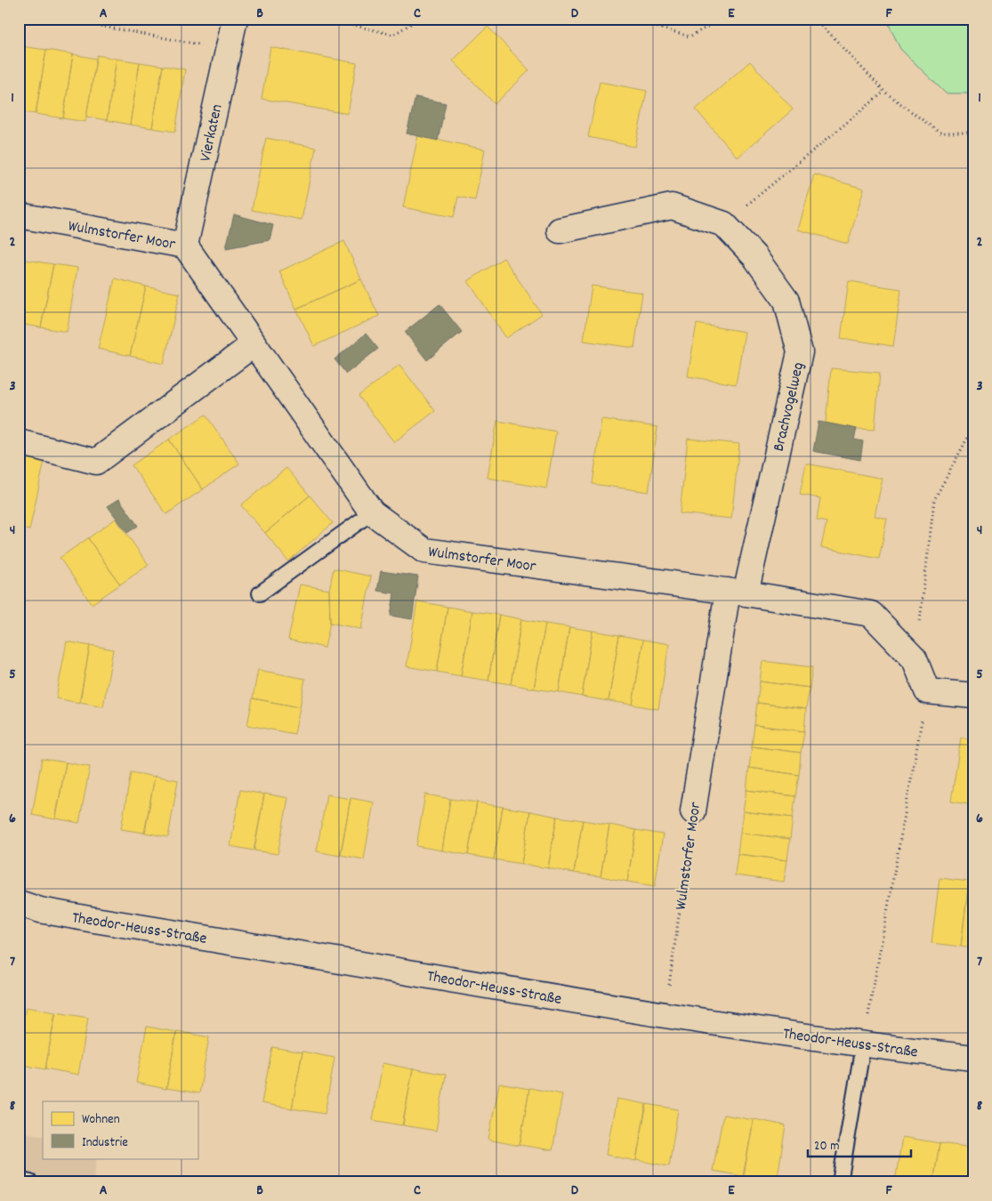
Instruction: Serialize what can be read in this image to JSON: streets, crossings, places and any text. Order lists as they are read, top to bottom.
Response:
{
  "streets": {
    "street": [
      "Vierkaten",
      "Wulmstorfer Moor",
      "Brachvogelweg",
      "Theodor-Heuss-Straße"
    ]
  },
  "crossings": [
    ["Vierkaten", "Wulmstorfer Moor"],
    ["Wulmstorfer Moor", "Brachvogelweg"],
    ["Wulmstorfer Moor", "Theodor-Heuss-Straße"]
  ],
  "legend": ["Wohnen", "Industrie"],
  "scale_bar": "20 m",
  "grid": {
    "columns": [
      "A",
      "B",
      "C",
      "D",
      "E",
      "F"
    ],
    "rows": [
      "1",
      "2",
      "3",
      "4",
      "5",
      "6",
      "7",
      "8"
    ]
  }
}
